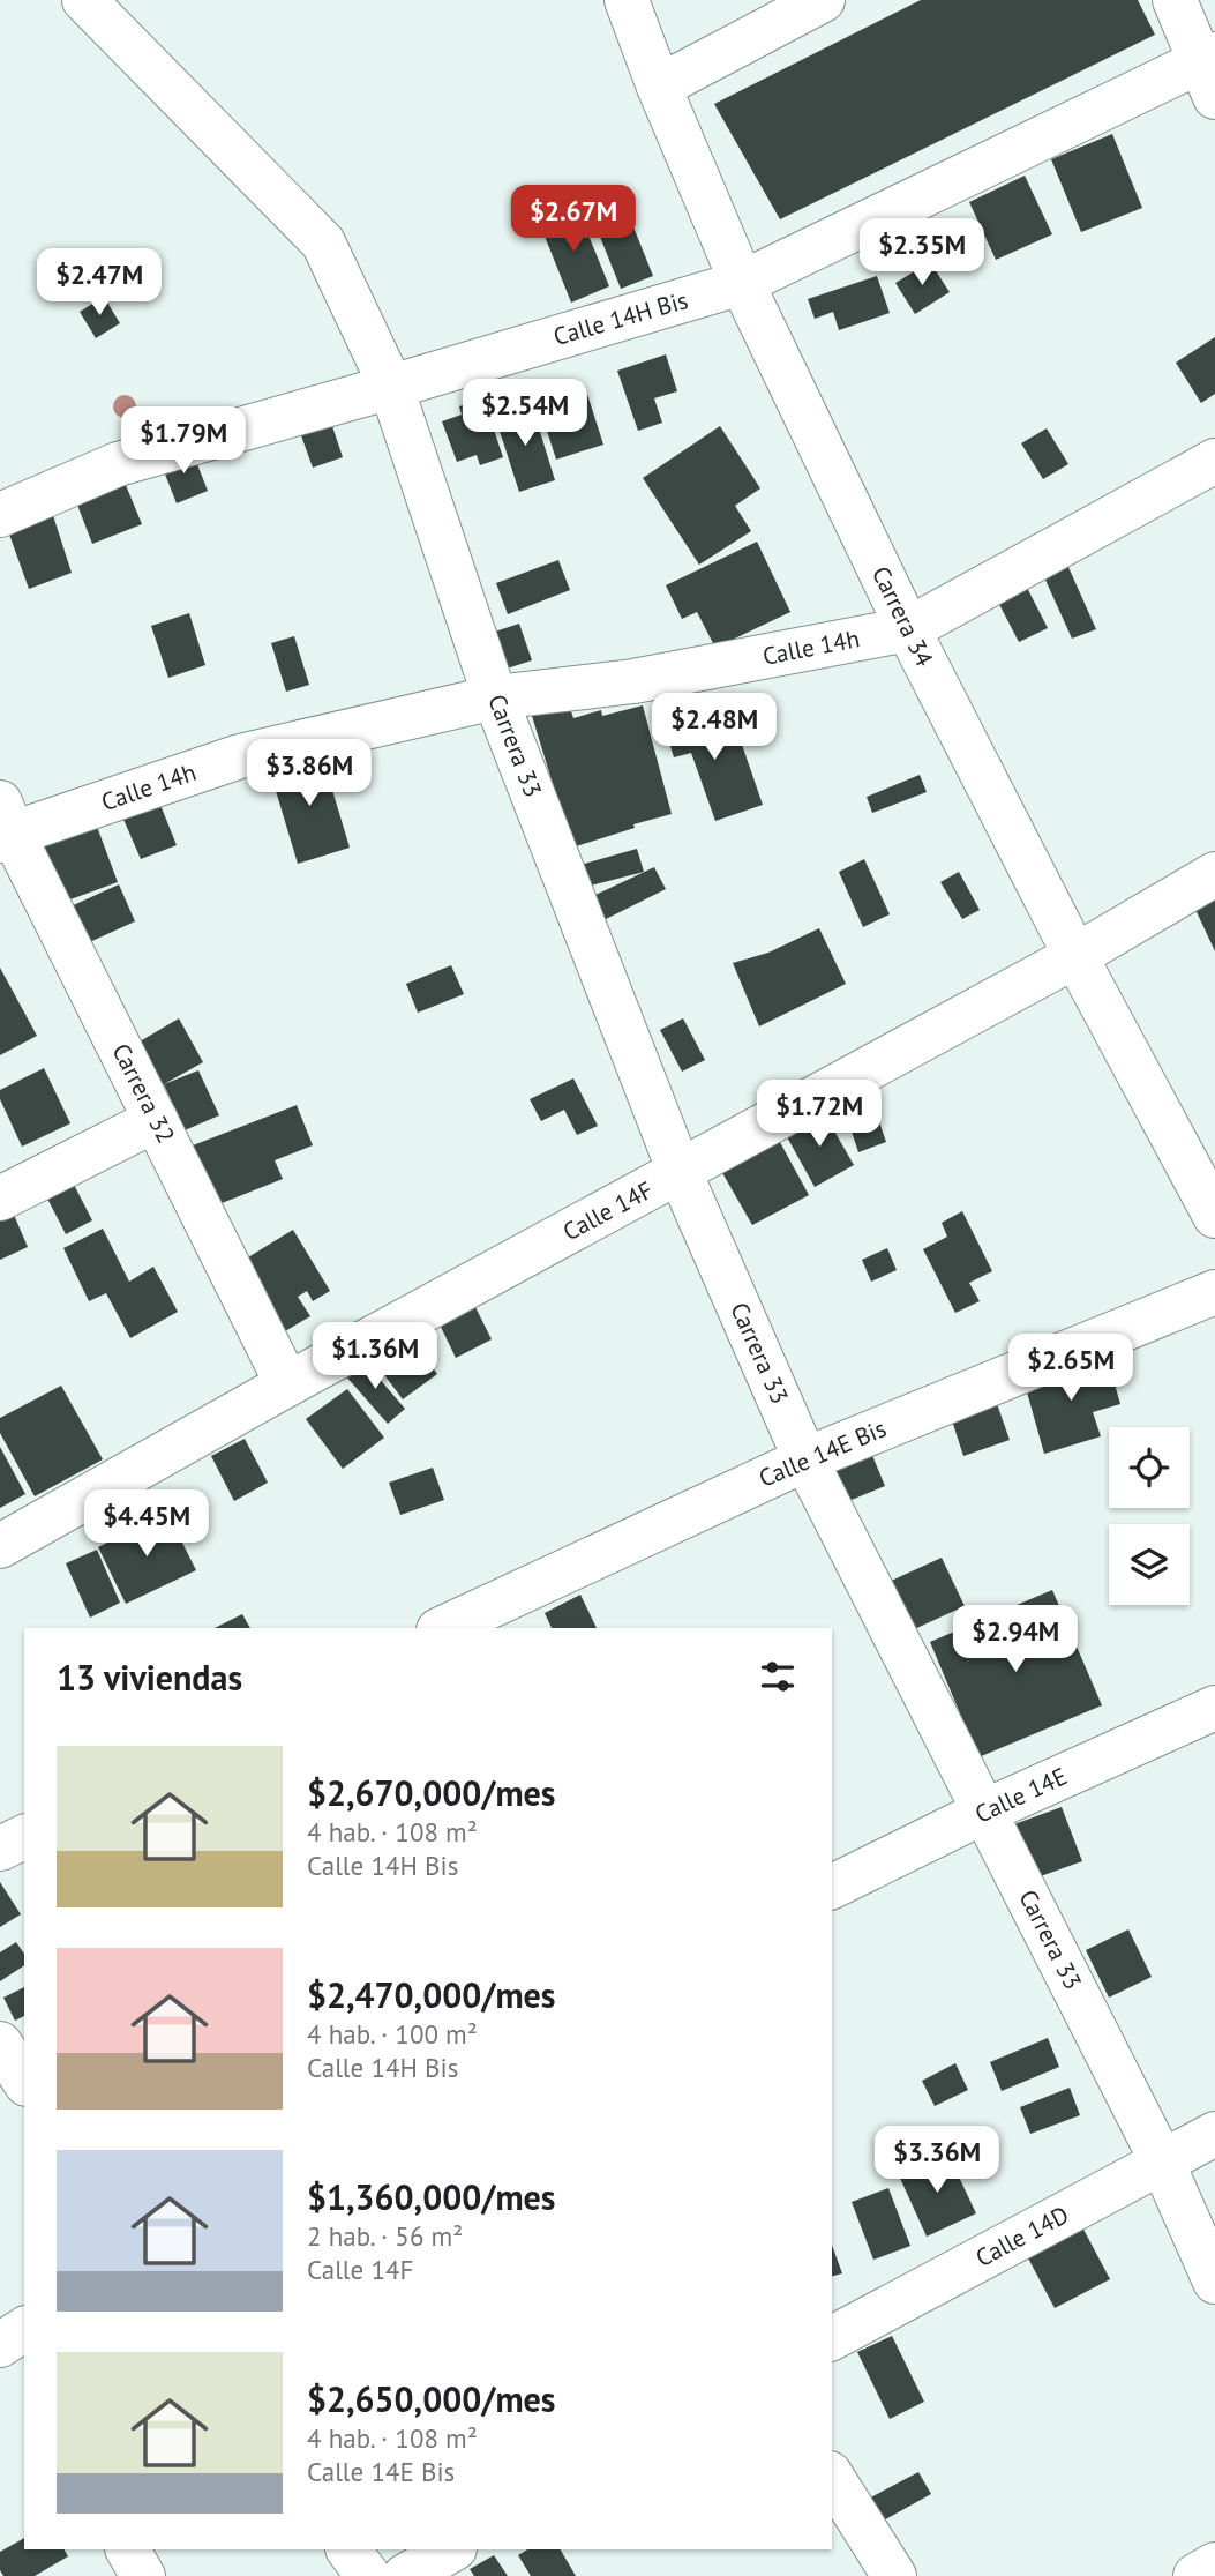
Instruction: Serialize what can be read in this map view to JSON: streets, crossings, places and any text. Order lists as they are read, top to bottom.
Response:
{
  "streets": {
    "street": [
      "Calle 14H Bis",
      "Carrera 34",
      "Calle 14h",
      "Carrera 33",
      "Carrera 32",
      "Calle 14F",
      "Calle 14E Bis",
      "Calle 14E",
      "Calle 14D"
    ]
  },
  "crossings": [
    ["Calle 14H Bis", "Carrera 34"],
    ["Calle 14H Bis", "Carrera 33"],
    ["Carrera 34", "Calle 14h"],
    ["Carrera 34", "Calle 14F"],
    ["Calle 14h", "Carrera 33"],
    ["Calle 14h", "Carrera 32"],
    ["Carrera 33", "Calle 14F"],
    ["Carrera 33", "Calle 14E Bis"],
    ["Carrera 33", "Calle 14E"],
    ["Carrera 33", "Calle 14D"],
    ["Carrera 32", "Calle 14F"]
  ],
  "page": {
    "price": [
      "$2.67M",
      "$2.35M",
      "$2.47M",
      "$2.54M",
      "$1.79M",
      "$2.48M",
      "$3.86M",
      "$1.72M",
      "$1.36M",
      "$2.65M",
      "$4.45M",
      "$2.94M",
      "$3.36M"
    ],
    "heading": "13 viviendas",
    "list": [
      {
        "name": "$2,670,000/mes",
        "note": "4 hab. · 108 m² · Calle 14H Bis"
      },
      {
        "name": "$2,470,000/mes",
        "note": "4 hab. · 100 m² · Calle 14H Bis"
      },
      {
        "name": "$1,360,000/mes",
        "note": "2 hab. · 56 m² · Calle 14F"
      },
      {
        "name": "$2,650,000/mes",
        "note": "4 hab. · 108 m² · Calle 14E Bis"
      }
    ]
  }
}
